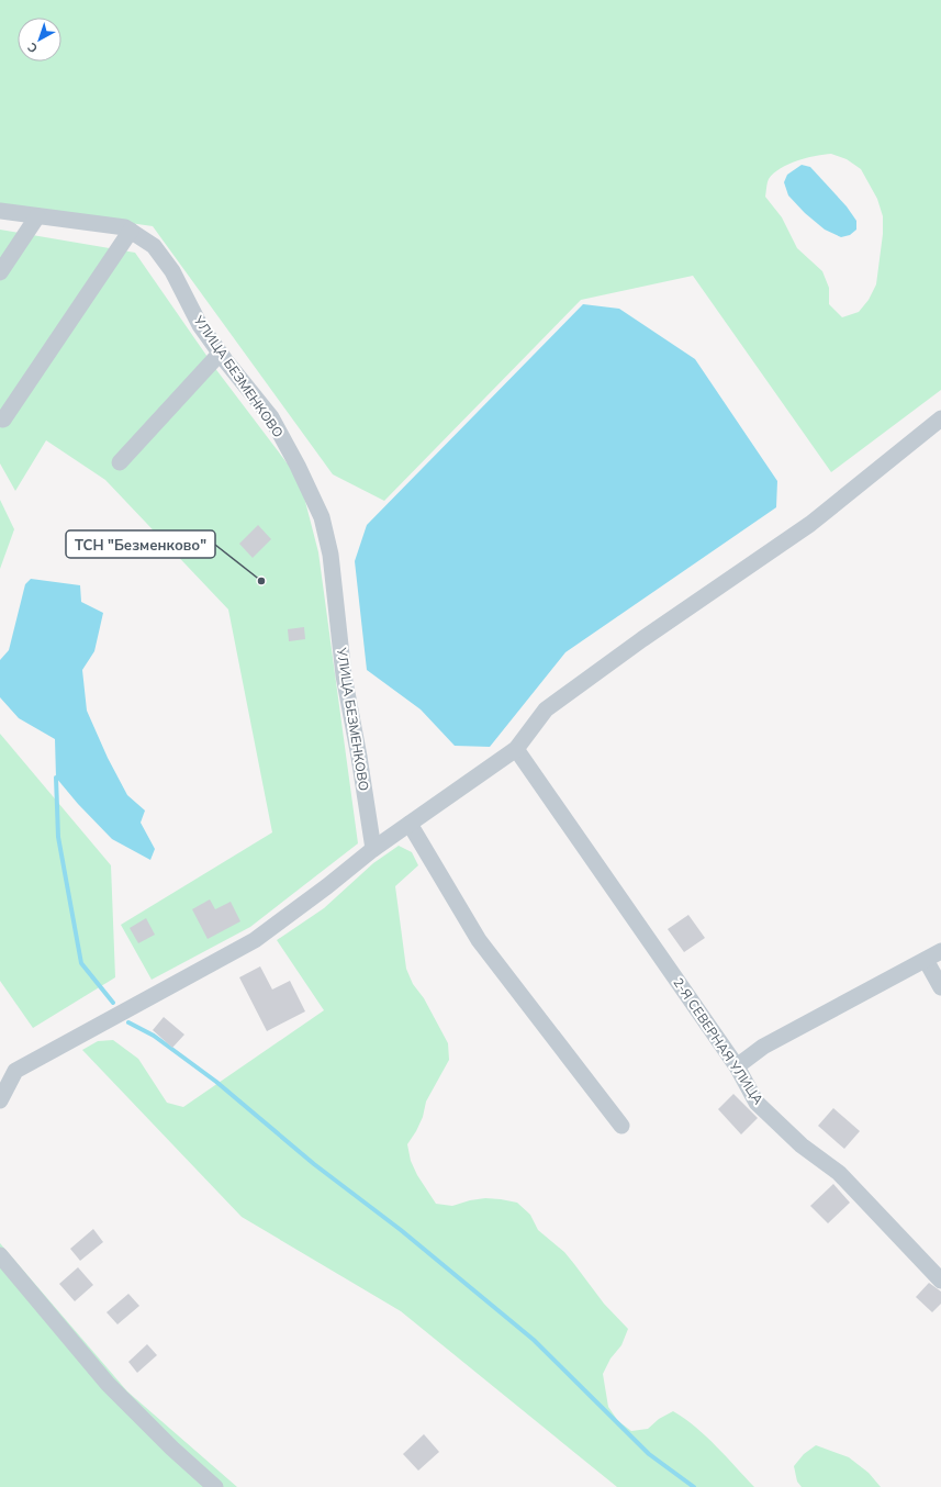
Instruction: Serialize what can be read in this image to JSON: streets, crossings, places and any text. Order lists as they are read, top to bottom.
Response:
{
  "streets": {
    "street": ["УЛИЦА БЕЗМЕНКОВО", "2-Я СЕВЕРНАЯ УЛИЦА"]
  },
  "places": ["ТСН \"Безменково\""],
  "north": "bottom left"
}
